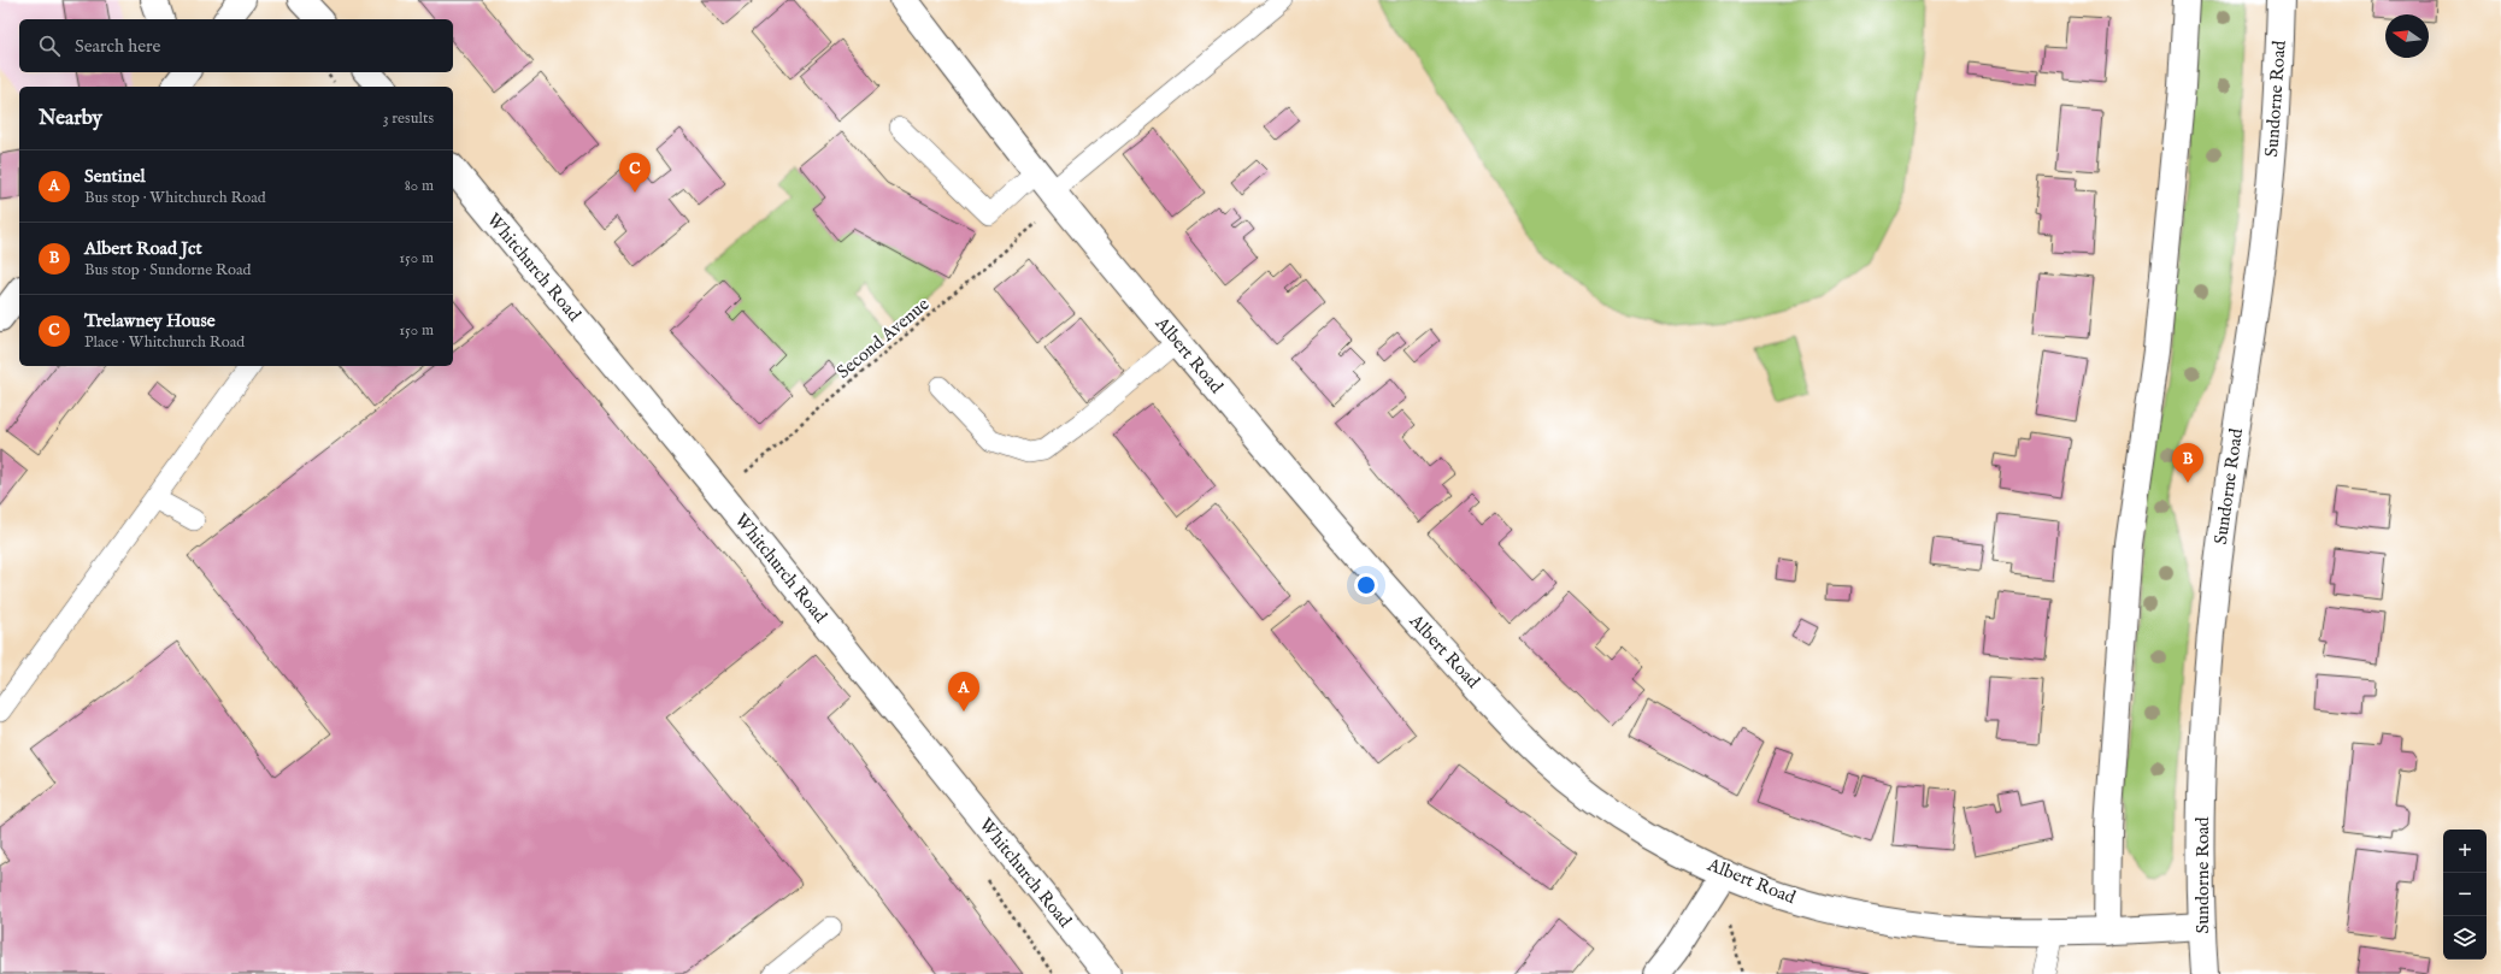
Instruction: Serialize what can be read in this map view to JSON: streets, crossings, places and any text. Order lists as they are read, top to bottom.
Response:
{
  "streets": {
    "street": ["Sundorne Road", "Whitchurch Road", "Albert Road"],
    "path": ["Second Avenue"]
  },
  "crossings": [
    ["Sundorne Road", "Albert Road"],
    ["Whitchurch Road", "Second Avenue"],
    ["Second Avenue", "Albert Road"]
  ],
  "north": "left",
  "page": {
    "search": "Search here",
    "heading": ["Nearby", "3 results"],
    "list": [
      {
        "mark": "A",
        "name": "Sentinel",
        "note": "Bus stop · Whitchurch Road",
        "value": "80 m"
      },
      {
        "mark": "B",
        "name": "Albert Road Jct",
        "note": "Bus stop · Sundorne Road",
        "value": "150 m"
      },
      {
        "mark": "C",
        "name": "Trelawney House",
        "note": "Place · Whitchurch Road",
        "value": "150 m"
      }
    ],
    "pins": ["C", "B", "A"],
    "map_buttons": ["+", "−"]
  }
}
